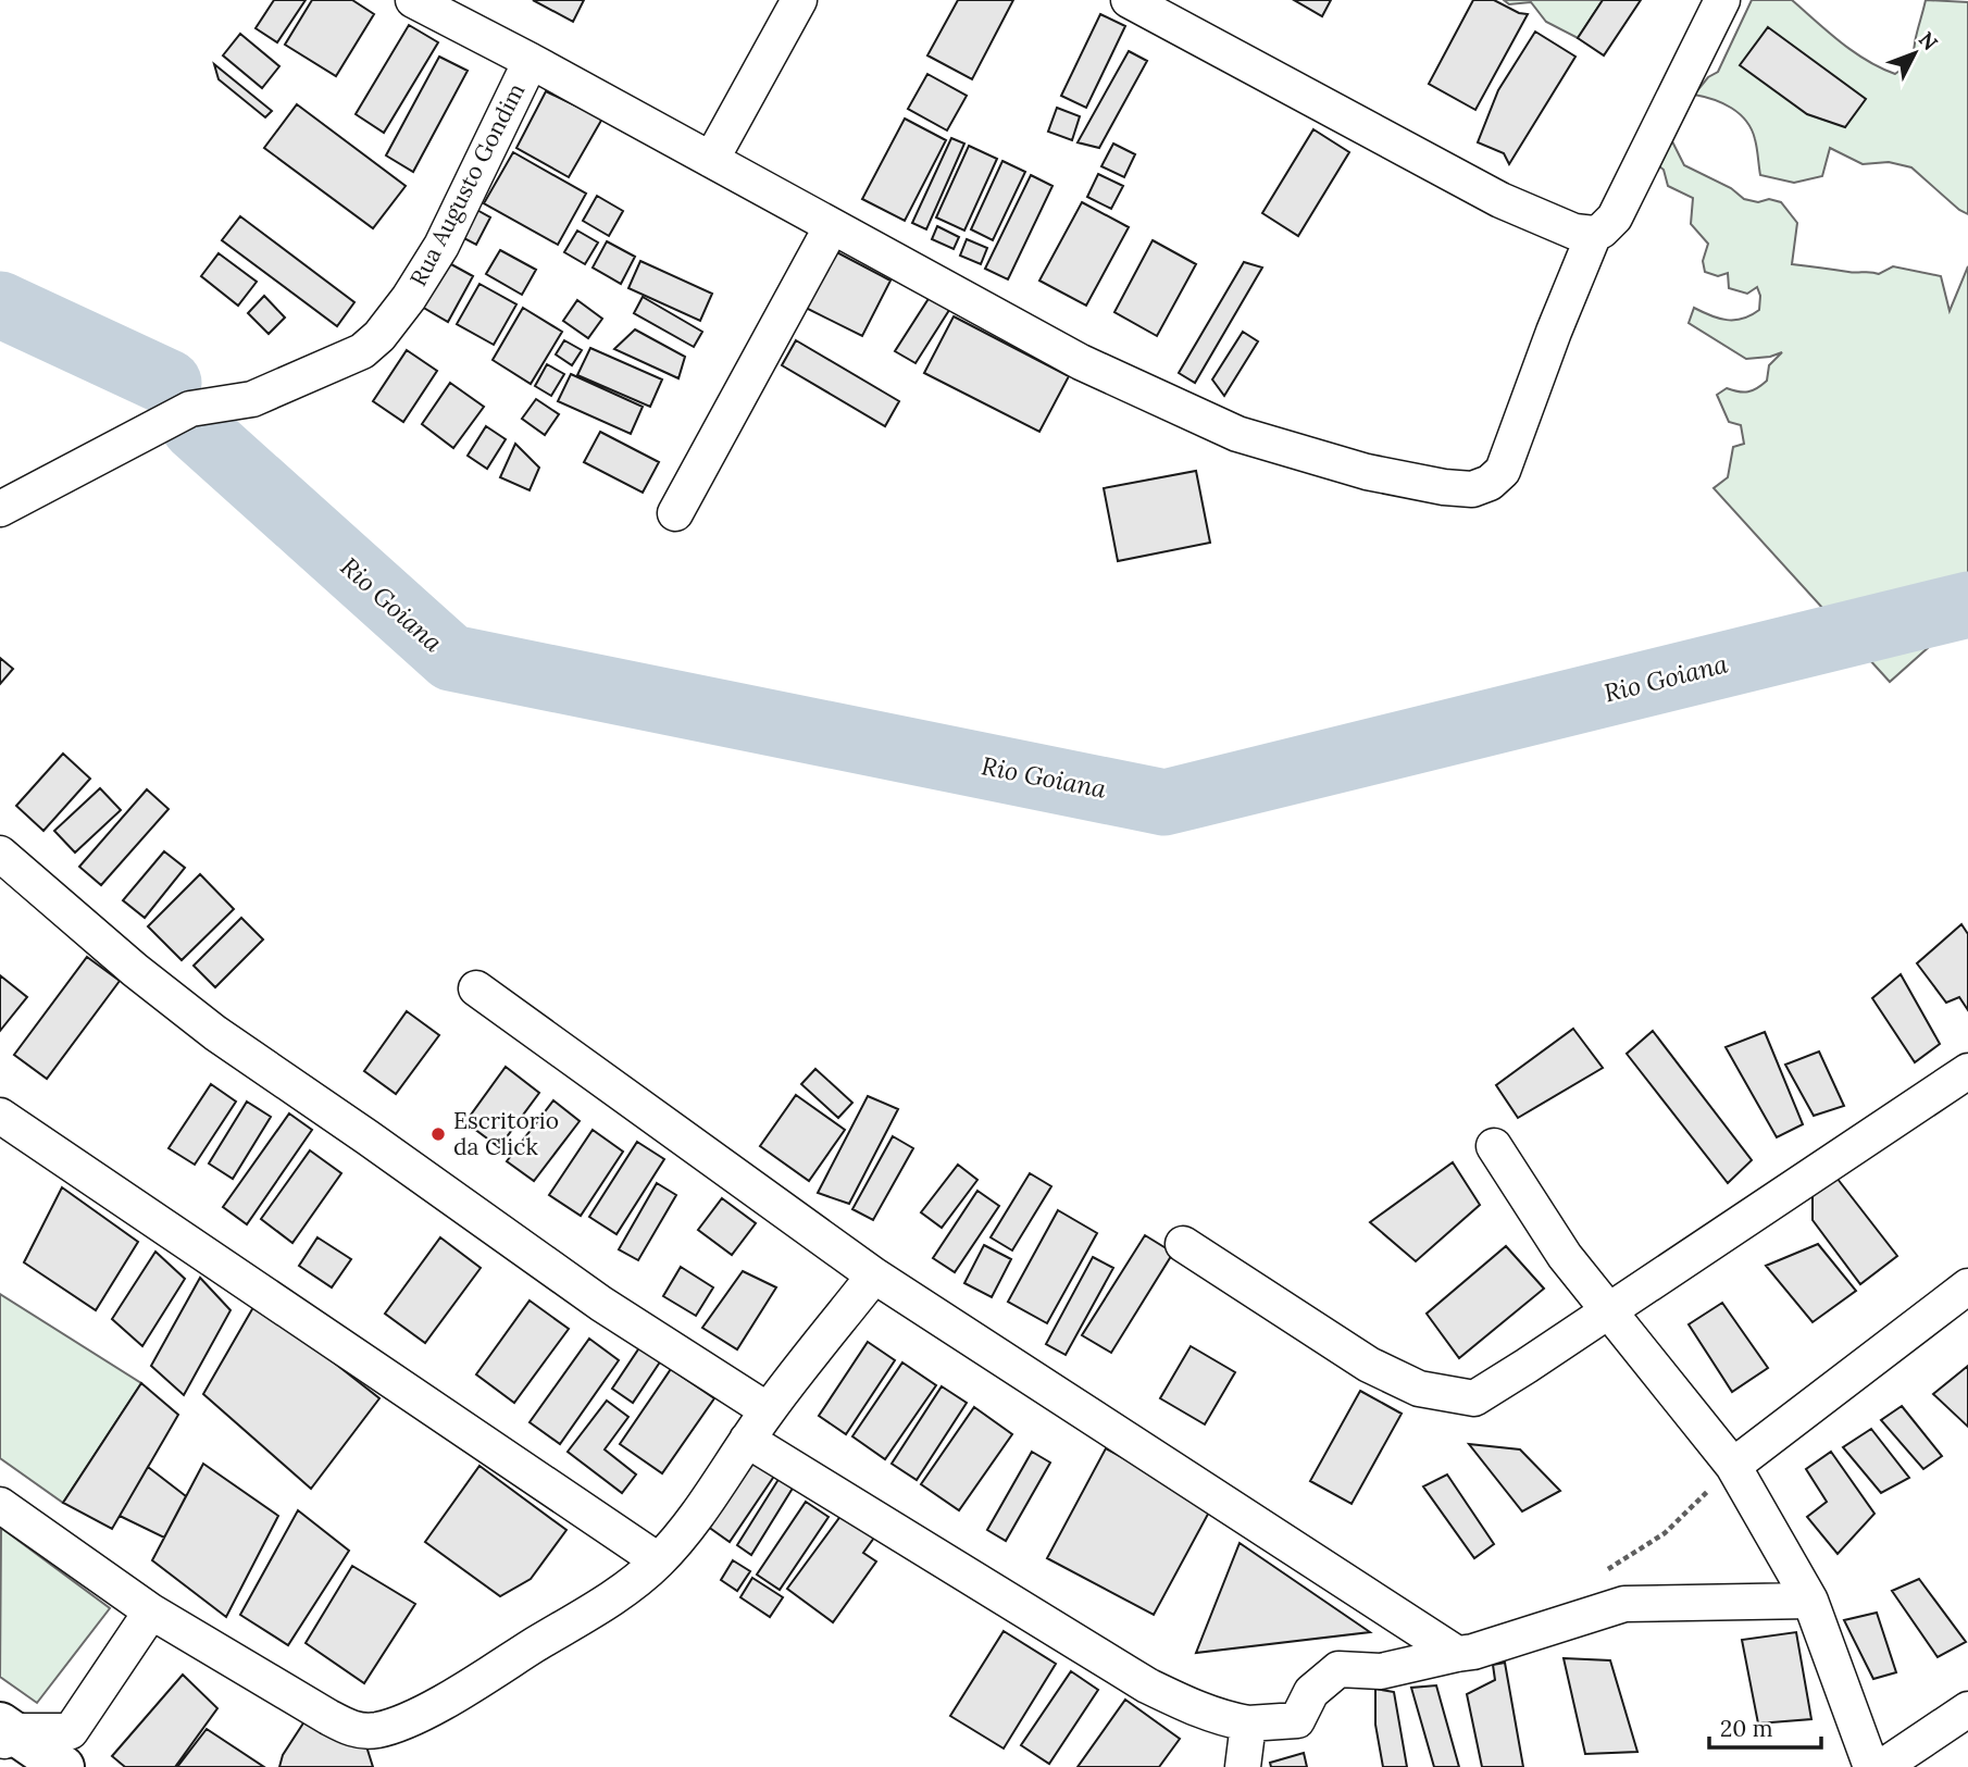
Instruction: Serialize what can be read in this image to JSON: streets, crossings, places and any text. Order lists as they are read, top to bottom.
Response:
{
  "streets": {
    "street": ["Rua Augusto Gondim"]
  },
  "water": ["Rio Goiana"],
  "places": ["Escritorio da Click"],
  "scale_bar": "20 m",
  "north": "top right"
}
